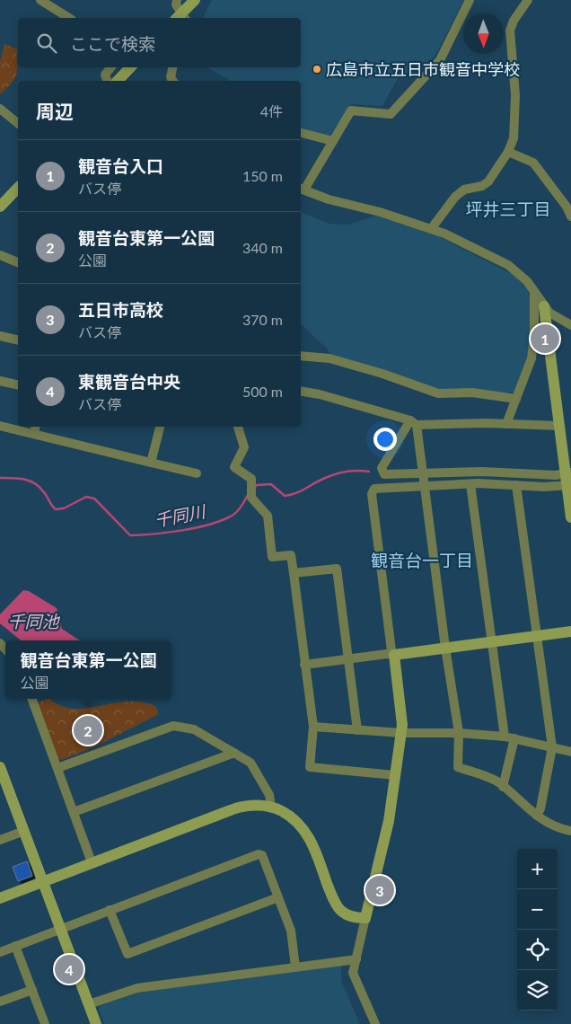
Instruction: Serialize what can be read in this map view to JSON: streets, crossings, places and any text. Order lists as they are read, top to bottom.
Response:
{
  "districts": ["坪井三丁目", "観音台一丁目"],
  "water": ["千同川", "千同池"],
  "places": ["広島市立五日市観音中学校"],
  "north": "bottom",
  "page": {
    "search": "ここで検索",
    "heading": ["周辺", "4件"],
    "list": [
      {
        "mark": "1",
        "name": "観音台入口",
        "note": "バス停",
        "value": "150 m"
      },
      {
        "mark": "2",
        "name": "観音台東第一公園",
        "note": "公園",
        "value": "340 m"
      },
      {
        "mark": "3",
        "name": "五日市高校",
        "note": "バス停",
        "value": "370 m"
      },
      {
        "mark": "4",
        "name": "東観音台中央",
        "note": "バス停",
        "value": "500 m"
      }
    ],
    "pins": [
      "1",
      "2",
      "3",
      "4"
    ],
    "popup": ["観音台東第一公園", "公園"],
    "map_buttons": ["+", "−"]
  }
}
